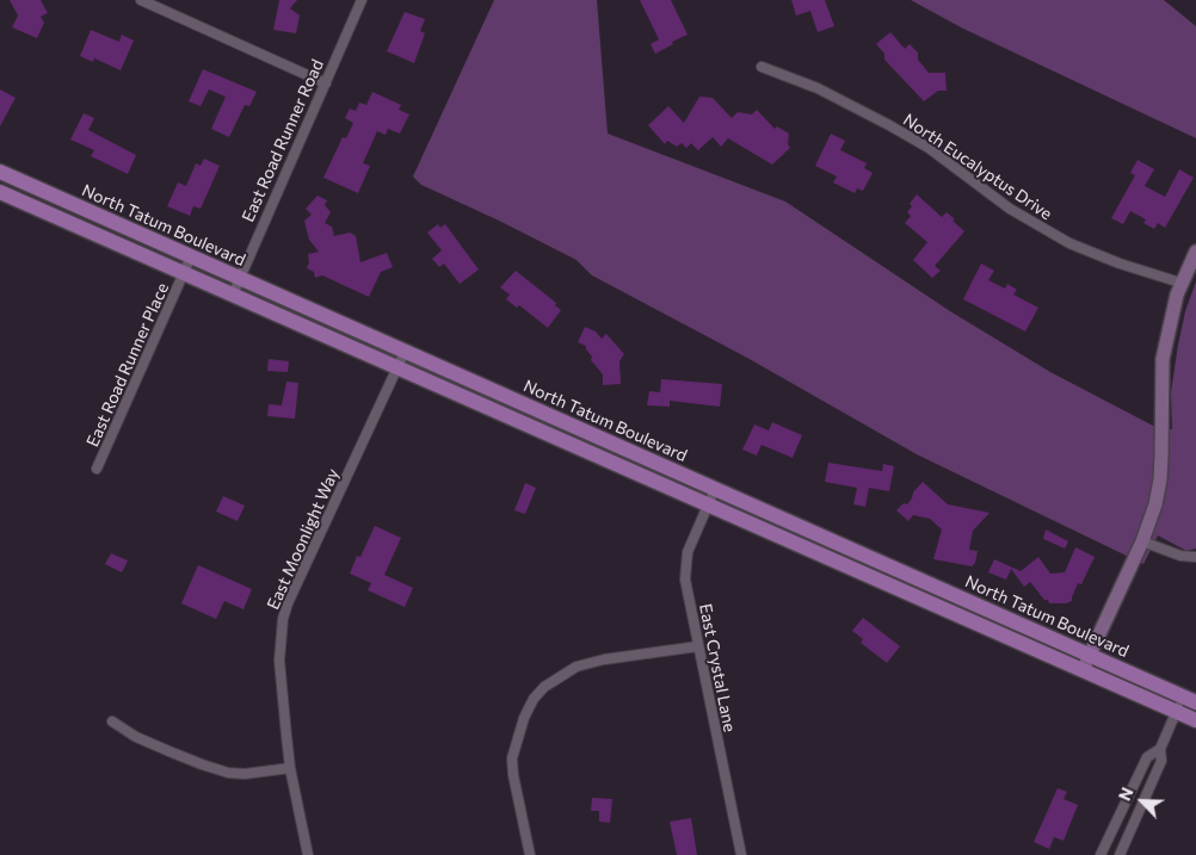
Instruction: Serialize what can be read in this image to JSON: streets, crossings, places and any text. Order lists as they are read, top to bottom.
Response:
{
  "streets": {
    "main road": ["North Tatum Boulevard"],
    "street": [
      "East Road Runner Road",
      "North Eucalyptus Drive",
      "East Road Runner Place",
      "East Moonlight Way",
      "East Crystal Lane"
    ]
  },
  "crossings": [
    ["East Road Runner Road", "North Tatum Boulevard"],
    ["North Tatum Boulevard", "East Road Runner Place"],
    ["North Tatum Boulevard", "East Moonlight Way"],
    ["North Tatum Boulevard", "East Crystal Lane"]
  ],
  "north": "top left"
}
